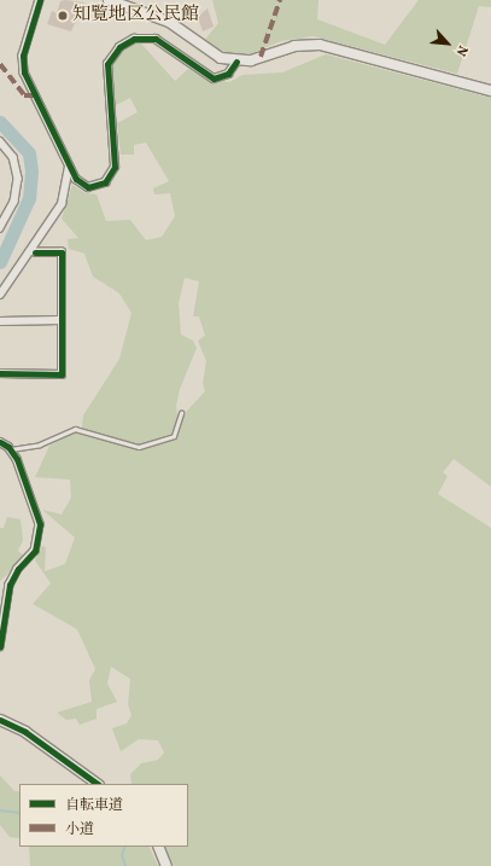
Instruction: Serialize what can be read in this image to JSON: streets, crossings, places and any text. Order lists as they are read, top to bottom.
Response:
{
  "places": ["知覧地区公民館"],
  "legend": ["自転車道", "小道"],
  "north": "bottom right"
}
